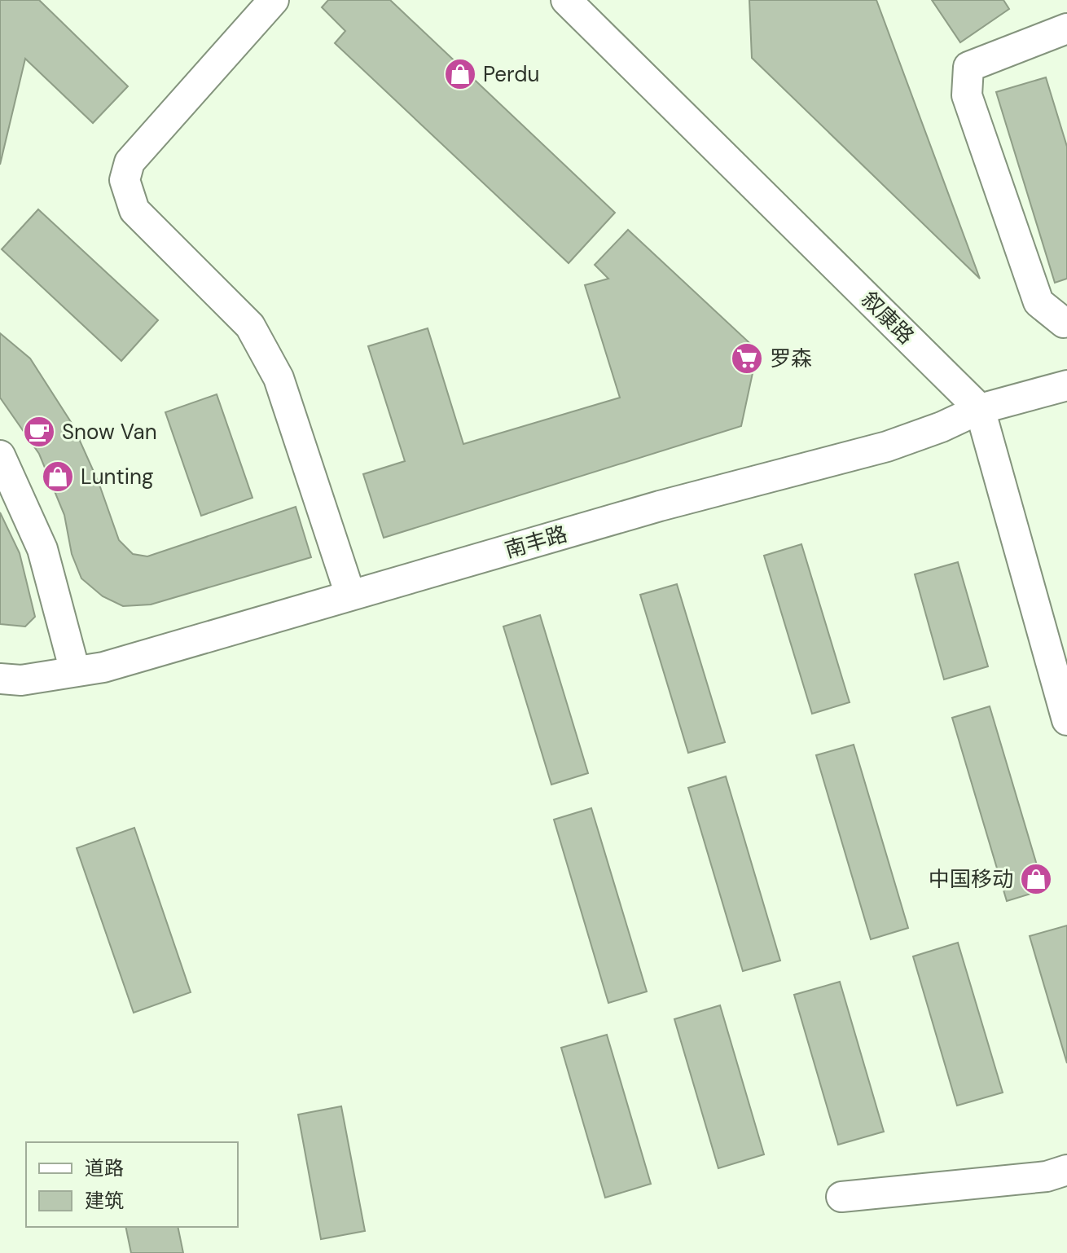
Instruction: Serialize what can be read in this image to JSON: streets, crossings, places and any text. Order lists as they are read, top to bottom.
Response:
{
  "streets": {
    "street": ["叙康路", "南丰路"]
  },
  "crossings": [
    ["叙康路", "南丰路"]
  ],
  "places": {
    "shop": ["Perdu", "Lunting", "中国移动"],
    "supermarket": ["罗森"],
    "cafe": ["Snow Van"]
  },
  "legend": ["道路", "建筑"]
}
